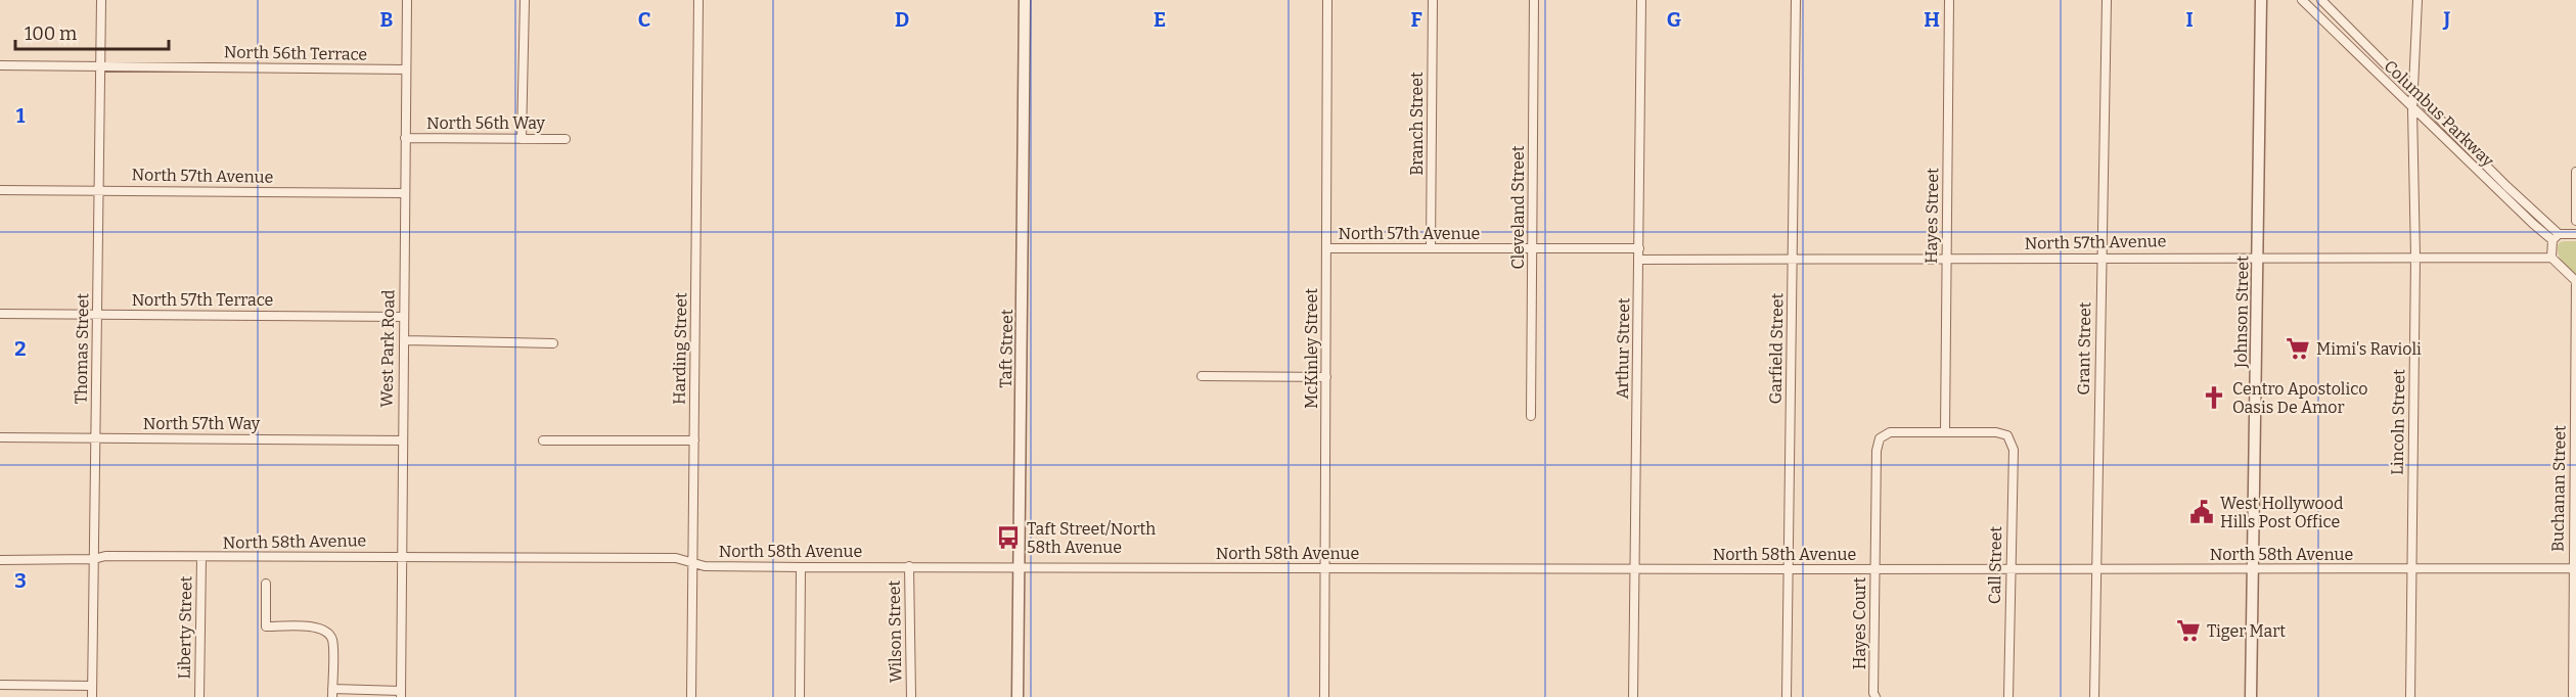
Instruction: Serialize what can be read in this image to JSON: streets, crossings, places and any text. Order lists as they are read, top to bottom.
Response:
{
  "streets": {
    "street": [
      "North 56th Terrace",
      "Columbus Parkway",
      "North 56th Way",
      "Branch Street",
      "North 57th Avenue",
      "Cleveland Street",
      "Hayes Street",
      "North 57th Terrace",
      "Johnson Street",
      "Thomas Street",
      "West Park Road",
      "Harding Street",
      "Taft Street",
      "McKinley Street",
      "Arthur Street",
      "Garfield Street",
      "Grant Street",
      "Lincoln Street",
      "North 57th Way",
      "Buchanan Street",
      "North 58th Avenue",
      "Call Street",
      "Hayes Court",
      "Liberty Street",
      "Wilson Street"
    ]
  },
  "crossings": [
    ["North 56th Terrace", "Thomas Street"],
    ["North 56th Terrace", "West Park Road"],
    ["Columbus Parkway", "Lincoln Street"],
    ["North 56th Way", "West Park Road"],
    ["Branch Street", "North 57th Avenue"],
    ["North 57th Avenue", "Cleveland Street"],
    ["North 57th Avenue", "Hayes Street"],
    ["North 57th Avenue", "Johnson Street"],
    ["North 57th Avenue", "Thomas Street"],
    ["North 57th Avenue", "West Park Road"],
    ["North 57th Avenue", "McKinley Street"],
    ["North 57th Avenue", "Arthur Street"],
    ["North 57th Avenue", "Garfield Street"],
    ["North 57th Avenue", "Grant Street"],
    ["North 57th Avenue", "Lincoln Street"],
    ["Hayes Street", "Call Street"],
    ["Hayes Street", "Hayes Court"],
    ["North 57th Terrace", "Thomas Street"],
    ["North 57th Terrace", "West Park Road"],
    ["Johnson Street", "North 58th Avenue"],
    ["Thomas Street", "North 57th Way"],
    ["Thomas Street", "North 58th Avenue"],
    ["West Park Road", "North 57th Way"],
    ["West Park Road", "North 58th Avenue"],
    ["Harding Street", "North 58th Avenue"],
    ["Taft Street", "North 58th Avenue"],
    ["McKinley Street", "North 58th Avenue"],
    ["Arthur Street", "North 58th Avenue"],
    ["Garfield Street", "North 58th Avenue"],
    ["Grant Street", "North 58th Avenue"],
    ["Lincoln Street", "North 58th Avenue"],
    ["Buchanan Street", "North 58th Avenue"],
    ["North 58th Avenue", "Call Street"],
    ["North 58th Avenue", "Hayes Court"],
    ["North 58th Avenue", "Liberty Street"],
    ["North 58th Avenue", "Wilson Street"],
    ["Call Street", "Hayes Court"]
  ],
  "places": {
    "supermarket": ["Mimi's Ravioli", "Tiger Mart"],
    "church": ["Centro Apostolico Oasis De Amor"],
    "public building": ["West Hollywood Hills Post Office"],
    "bus stop": ["Taft Street/North 58th Avenue"]
  },
  "scale_bar": "100 m",
  "grid": {
    "columns": [
      "B",
      "C",
      "D",
      "E",
      "F",
      "G",
      "H",
      "I",
      "J"
    ],
    "rows": ["1", "2", "3"]
  }
}
